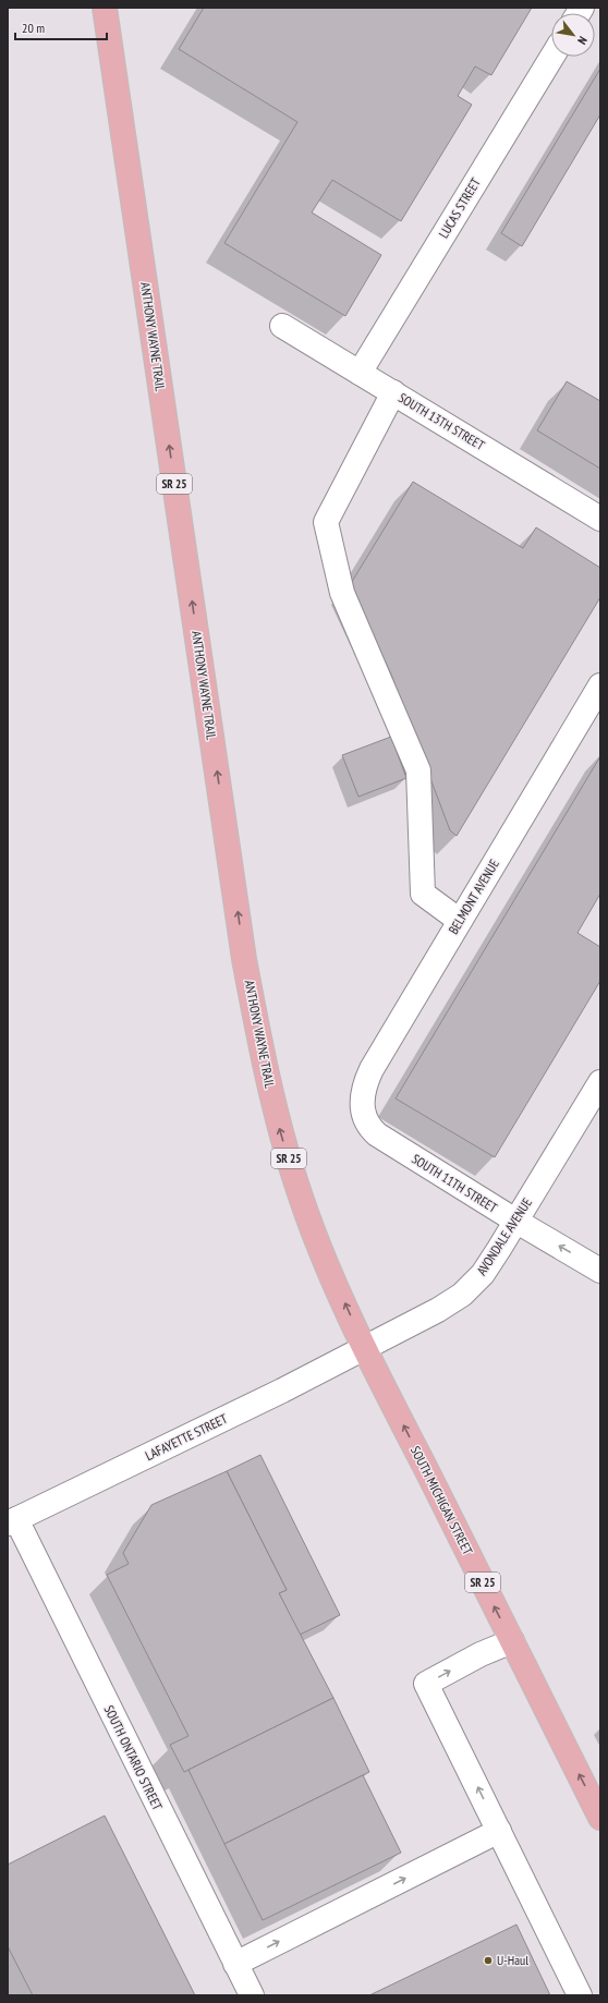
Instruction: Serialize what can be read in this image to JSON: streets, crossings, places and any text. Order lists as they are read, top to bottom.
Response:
{
  "streets": {
    "main road": ["ANTHONY WAYNE TRAIL", "SR 25", "SOUTH MICHIGAN STREET"],
    "street": [
      "LUCAS STREET",
      "SOUTH 13TH STREET",
      "BELMONT AVENUE",
      "SOUTH 11TH STREET",
      "AVONDALE AVENUE",
      "LAFAYETTE STREET",
      "SOUTH ONTARIO STREET"
    ]
  },
  "crossings": [
    ["LUCAS STREET", "SOUTH 13TH STREET"],
    ["ANTHONY WAYNE TRAIL", "AVONDALE AVENUE"],
    ["ANTHONY WAYNE TRAIL", "LAFAYETTE STREET"],
    ["ANTHONY WAYNE TRAIL", "SOUTH MICHIGAN STREET"],
    ["BELMONT AVENUE", "SOUTH 11TH STREET"],
    ["SOUTH 11TH STREET", "AVONDALE AVENUE"],
    ["AVONDALE AVENUE", "LAFAYETTE STREET"],
    ["AVONDALE AVENUE", "SOUTH MICHIGAN STREET"],
    ["LAFAYETTE STREET", "SOUTH MICHIGAN STREET"],
    ["LAFAYETTE STREET", "SOUTH ONTARIO STREET"]
  ],
  "one_way": ["ANTHONY WAYNE TRAIL", "SOUTH MICHIGAN STREET"],
  "places": ["U-Haul"],
  "scale_bar": "20 m",
  "north": "bottom right"
}
